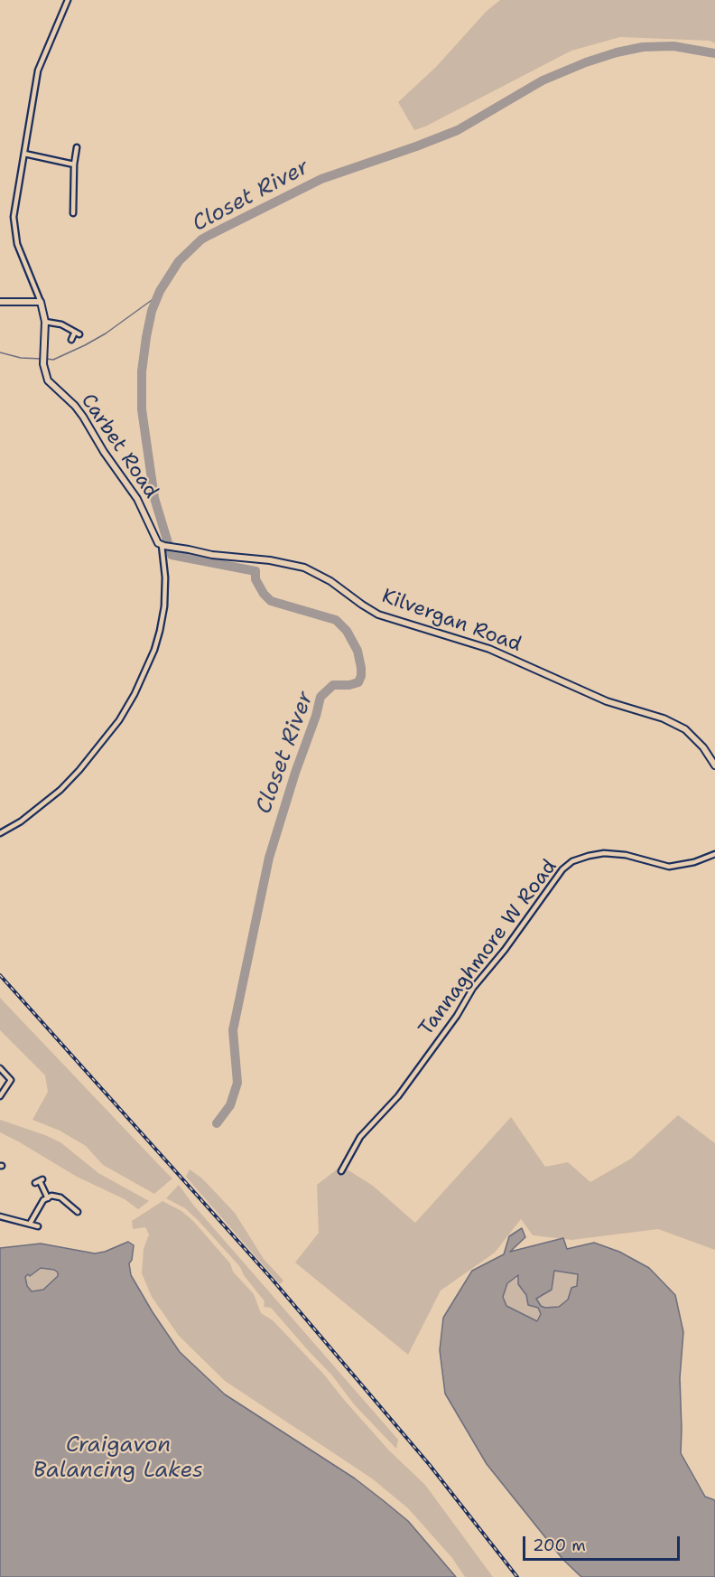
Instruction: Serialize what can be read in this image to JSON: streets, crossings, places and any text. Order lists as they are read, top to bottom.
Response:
{
  "streets": {
    "street": ["Carbet Road", "Kilvergan Road", "Tannaghmore W Road"]
  },
  "crossings": [
    ["Carbet Road", "Kilvergan Road"]
  ],
  "water": ["Closet River", "Craigavon Balancing Lakes"],
  "scale_bar": "200 m"
}
